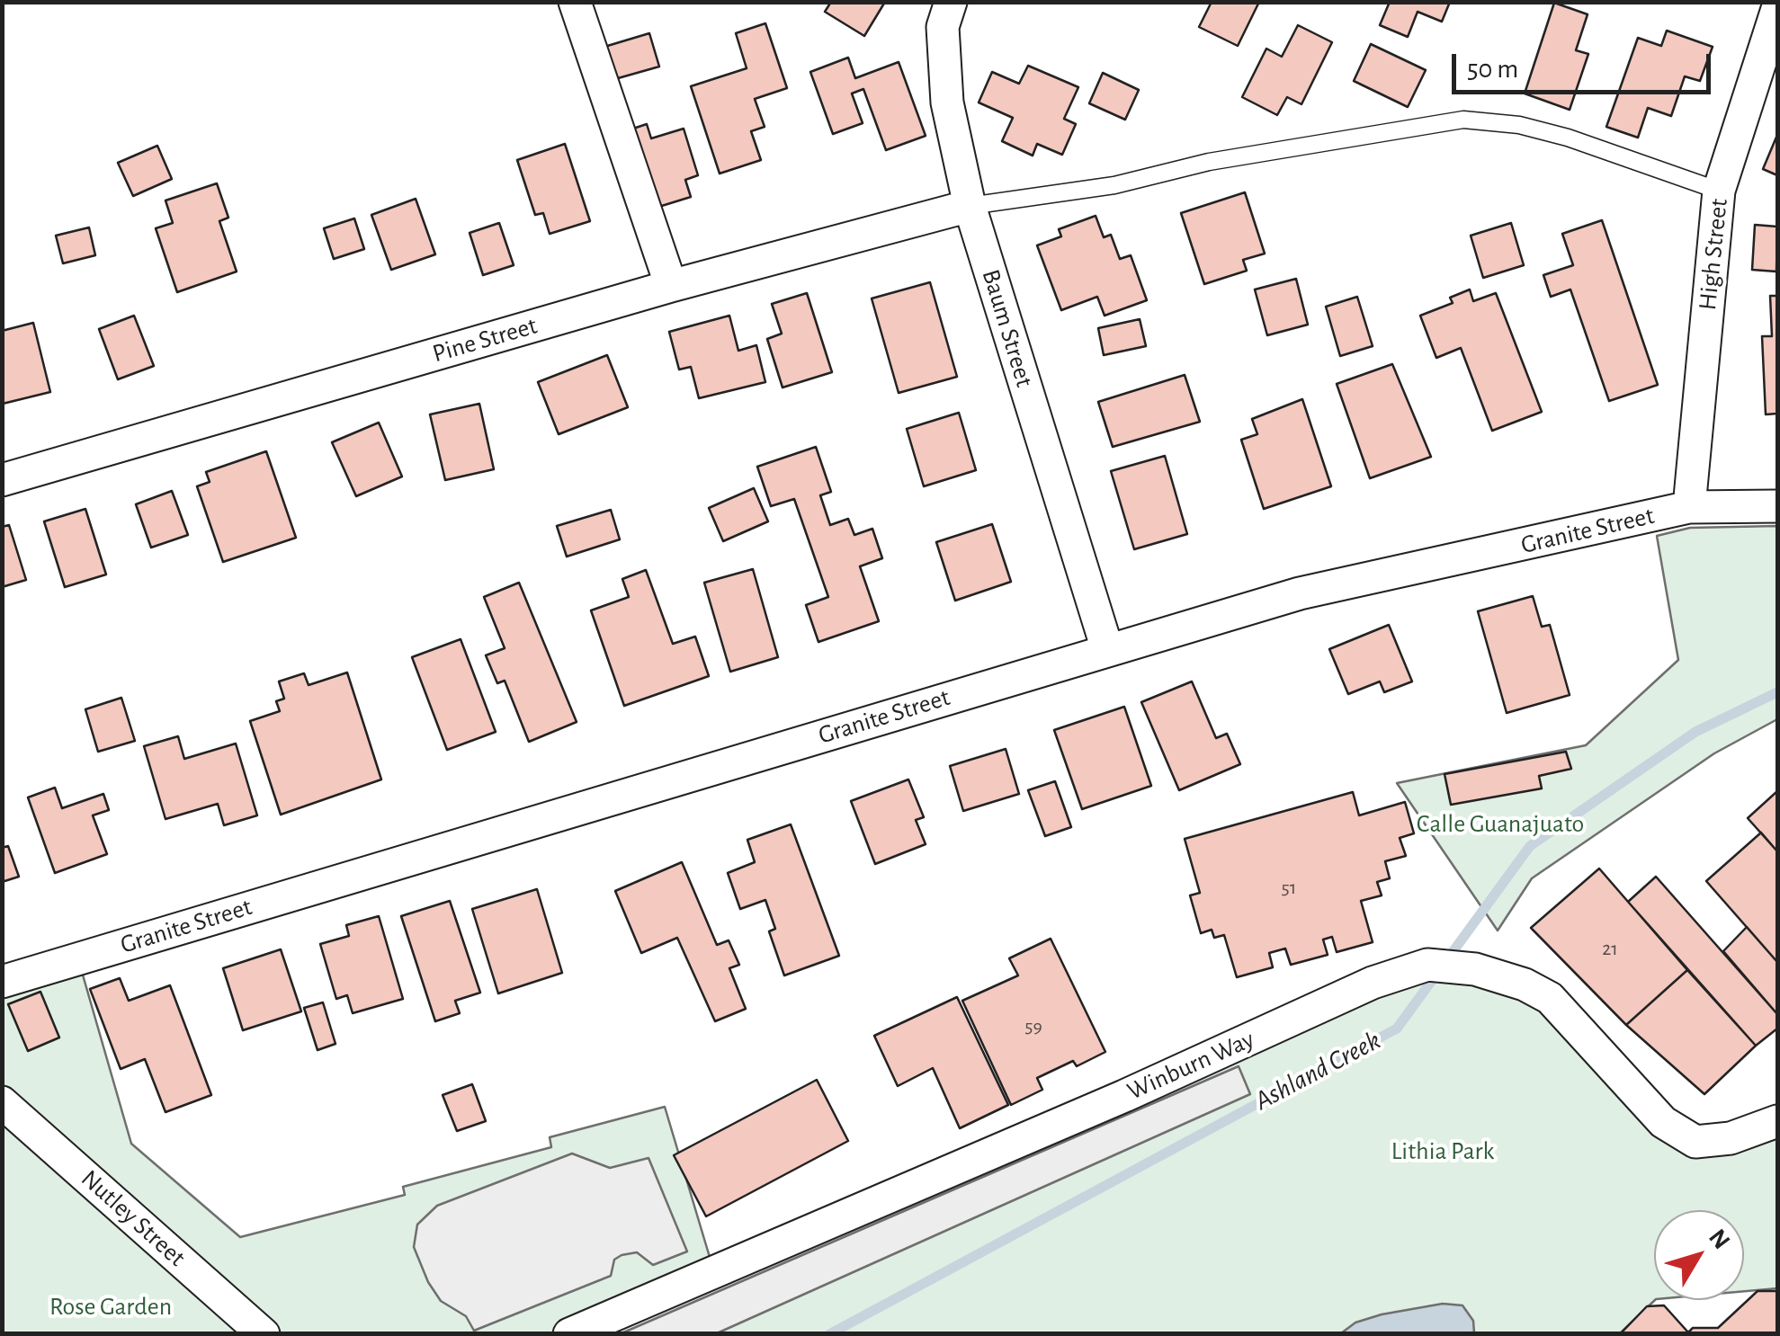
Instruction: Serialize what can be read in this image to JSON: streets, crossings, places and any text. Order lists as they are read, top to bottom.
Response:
{
  "streets": {
    "street": [
      "High Street",
      "Baum Street",
      "Pine Street",
      "Granite Street",
      "Winburn Way",
      "Nutley Street"
    ]
  },
  "crossings": [
    ["High Street", "Granite Street"],
    ["Baum Street", "Pine Street"],
    ["Baum Street", "Granite Street"]
  ],
  "water": ["Ashland Creek"],
  "parks": ["Calle Guanajuato", "Lithia Park", "Rose Garden"],
  "house_numbers": ["51", "21", "59"],
  "scale_bar": "50 m",
  "north": "top right"
}
